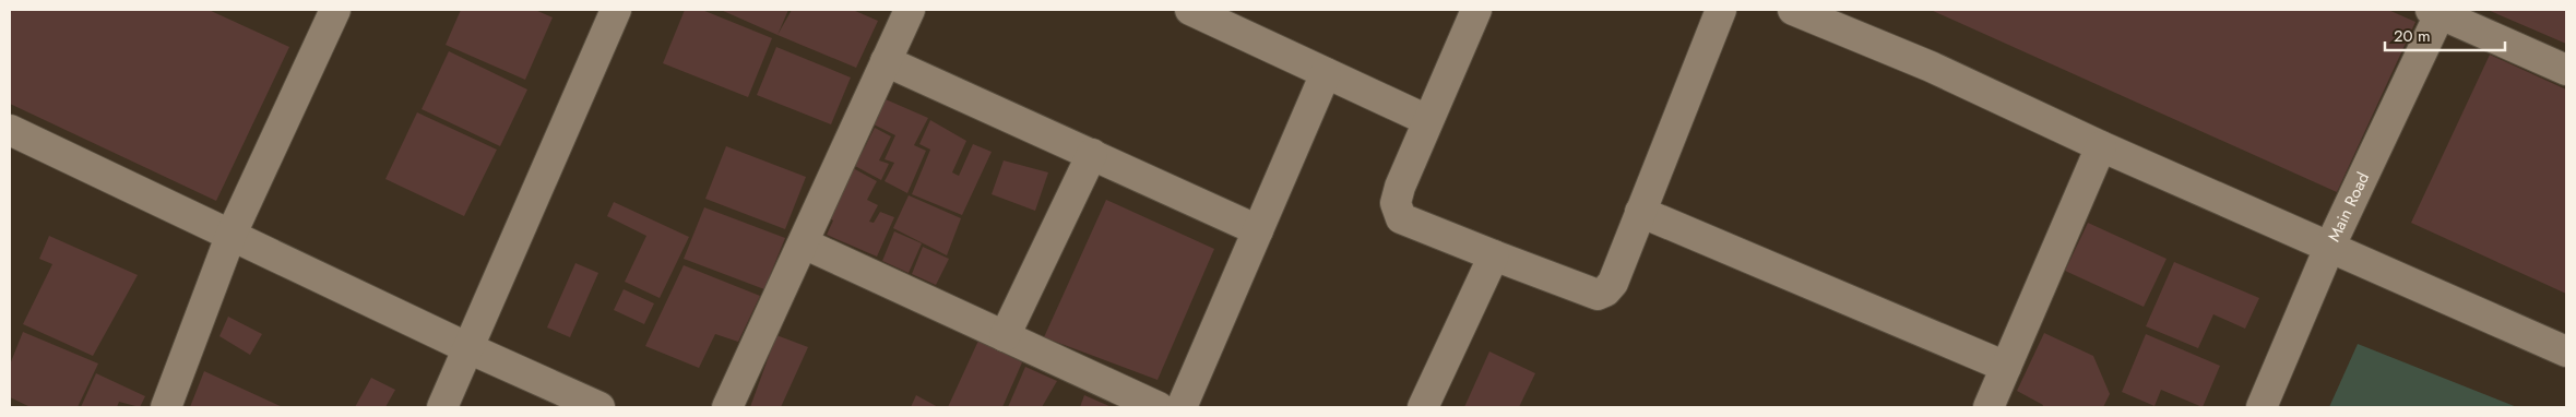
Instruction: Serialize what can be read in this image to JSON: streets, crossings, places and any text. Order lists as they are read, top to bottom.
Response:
{
  "streets": {
    "street": ["Main Road"]
  },
  "scale_bar": "20 m"
}
